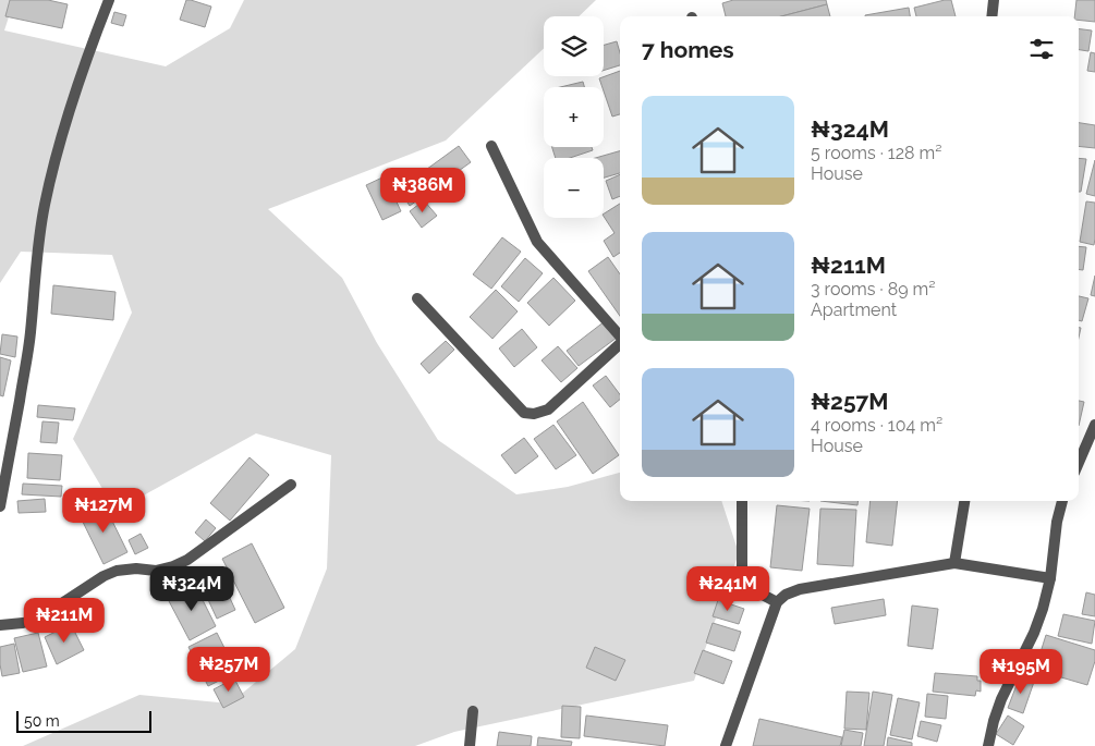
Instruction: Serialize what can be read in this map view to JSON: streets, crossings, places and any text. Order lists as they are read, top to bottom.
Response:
{
  "scale_bar": "50 m",
  "page": {
    "map_buttons": ["+", "−"],
    "heading": "7 homes",
    "list": [
      {
        "name": "₦324M",
        "note": "5 rooms · 128 m² · House"
      },
      {
        "name": "₦211M",
        "note": "3 rooms · 89 m² · Apartment"
      },
      {
        "name": "₦257M",
        "note": "4 rooms · 104 m² · House"
      }
    ],
    "price": [
      "₦386M",
      "₦127M",
      "₦324M",
      "₦241M",
      "₦211M",
      "₦257M",
      "₦195M"
    ],
    "scale": "50 m"
  }
}
